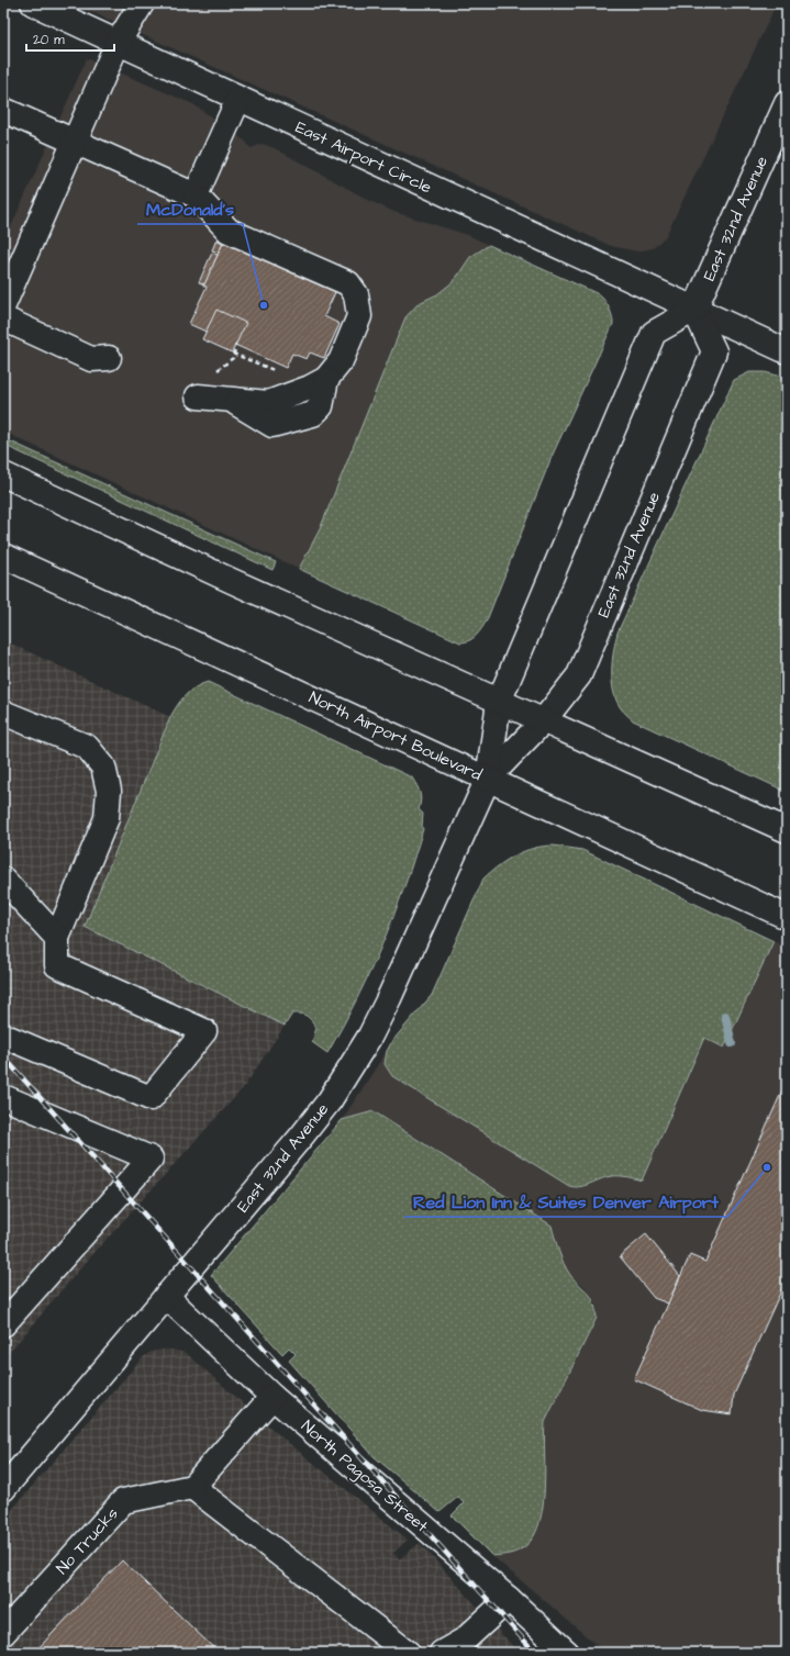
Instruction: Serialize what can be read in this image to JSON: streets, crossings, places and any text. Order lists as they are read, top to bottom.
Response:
{
  "streets": {
    "street": [
      "East Airport Circle",
      "East 32nd Avenue",
      "North Airport Boulevard",
      "North Pagosa Street",
      "No Trucks"
    ]
  },
  "crossings": [
    ["East Airport Circle", "East 32nd Avenue"],
    ["East 32nd Avenue", "North Airport Boulevard"],
    ["East 32nd Avenue", "North Pagosa Street"]
  ],
  "places": ["McDonald's", "Red Lion Inn & Suites Denver Airport"],
  "scale_bar": "20 m"
}
